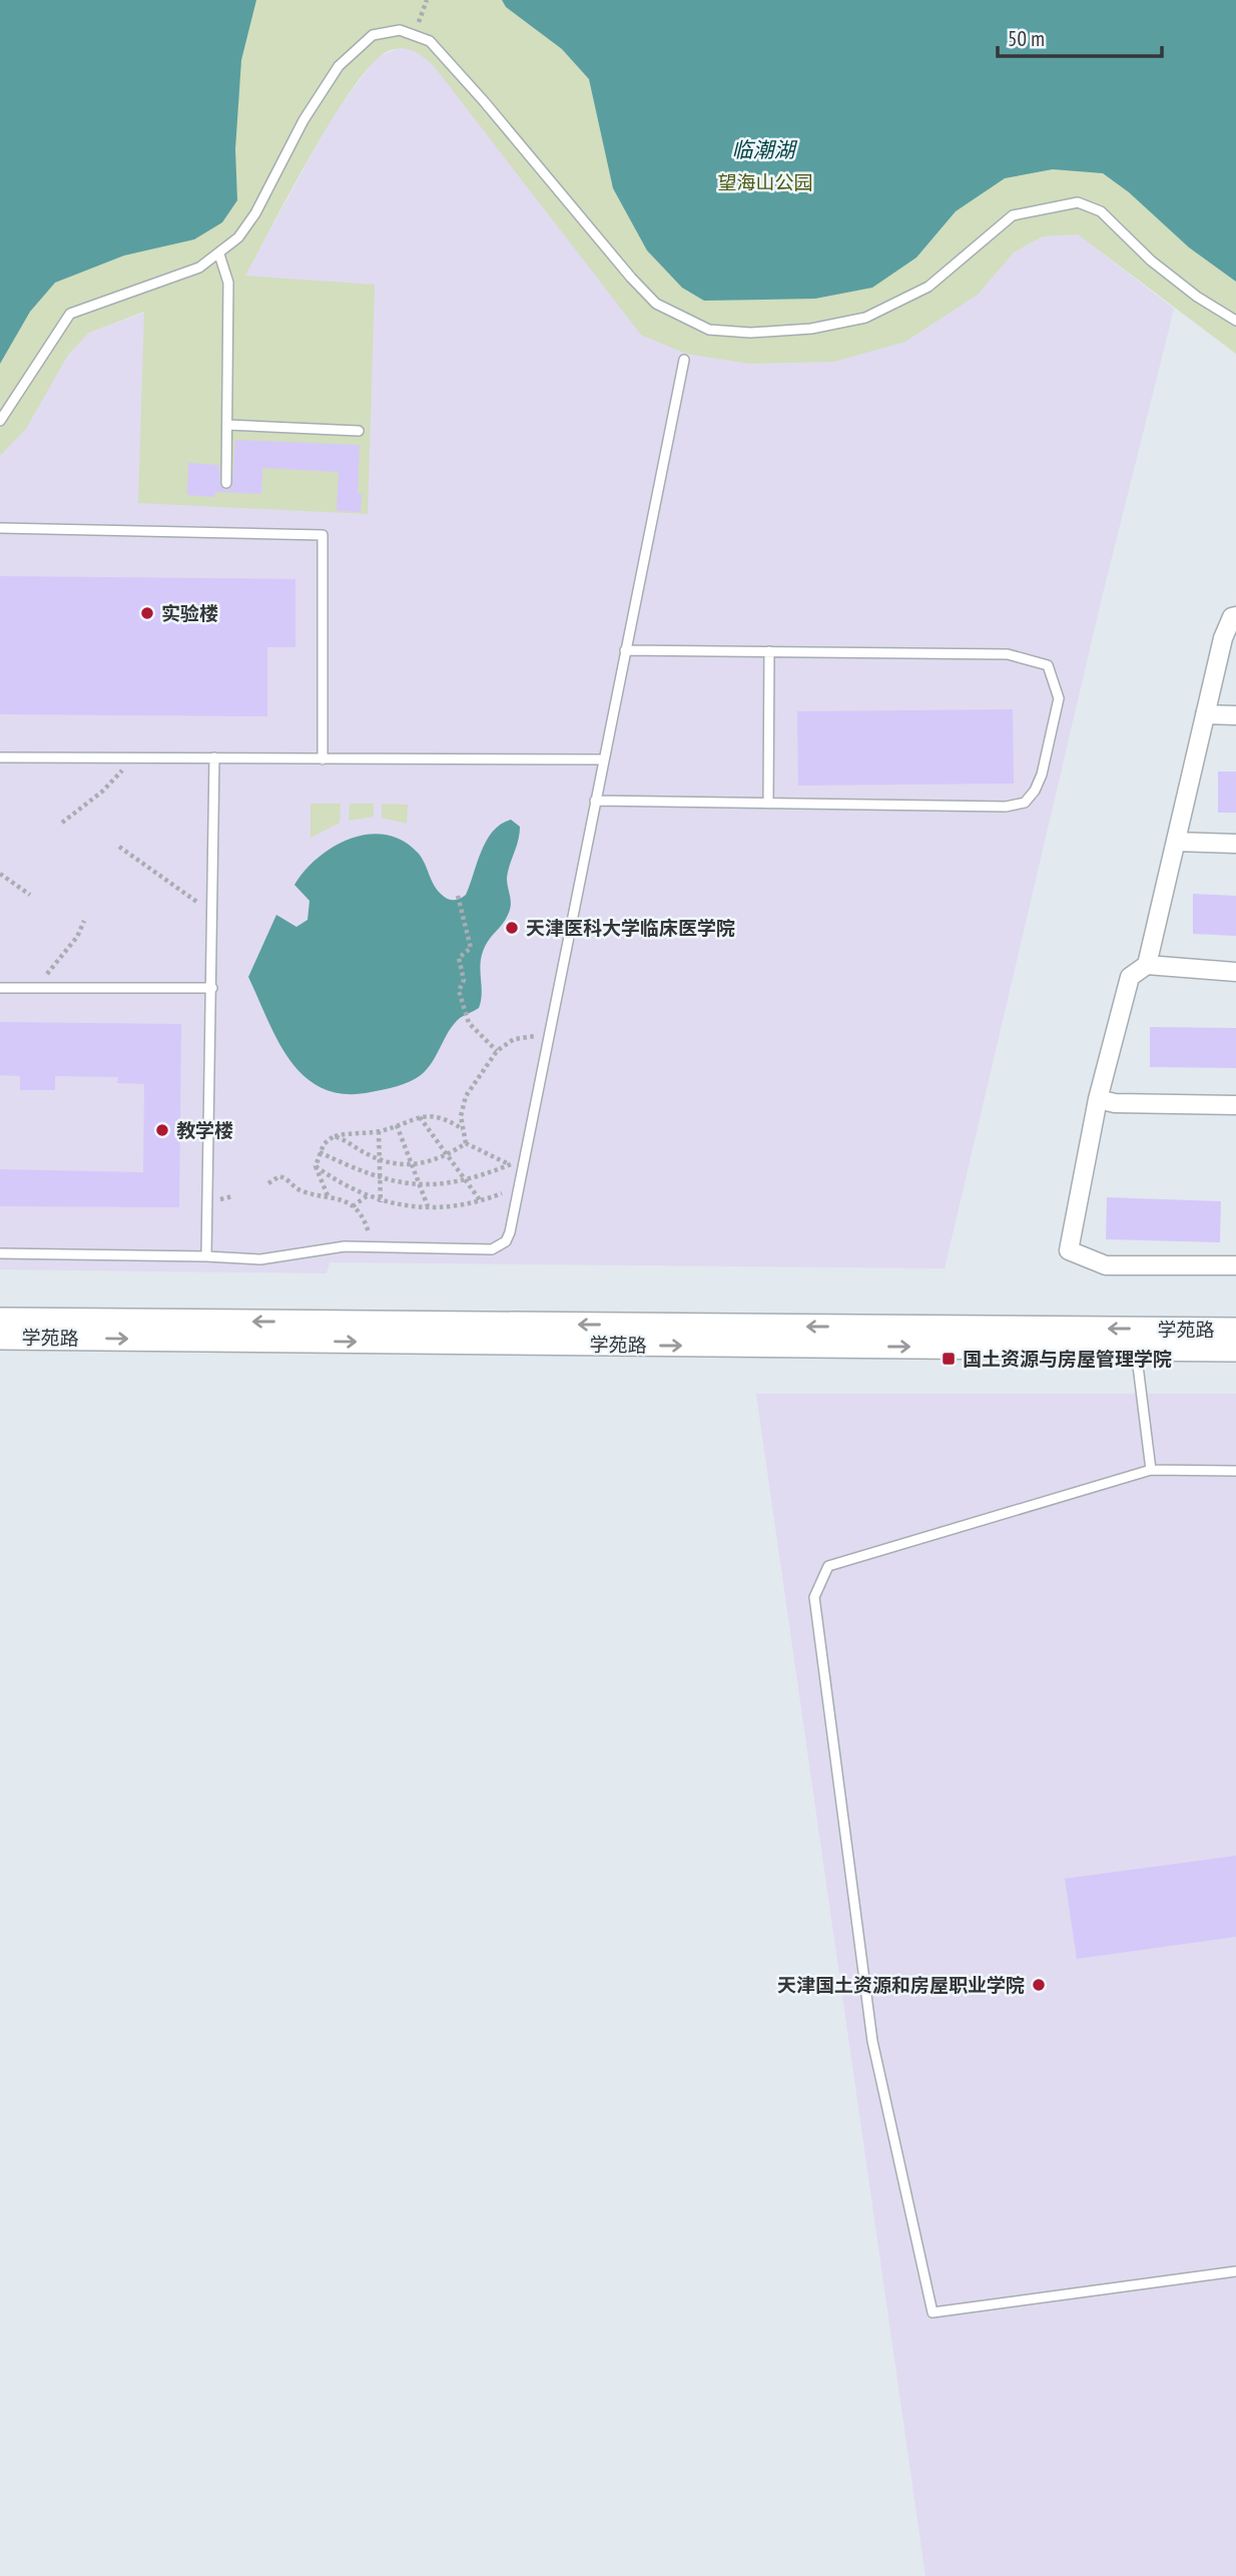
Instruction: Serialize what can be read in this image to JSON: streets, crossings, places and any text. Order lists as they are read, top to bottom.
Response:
{
  "streets": {
    "street": ["学苑路"]
  },
  "water": ["临潮湖"],
  "parks": ["望海山公园"],
  "places": {
    "other": [
      "实验楼",
      "天津医科大学临床医学院",
      "教学楼",
      "天津国土资源和房屋职业学院"
    ],
    "transit": ["国土资源与房屋管理学院"]
  },
  "scale_bar": "50 m"
}
